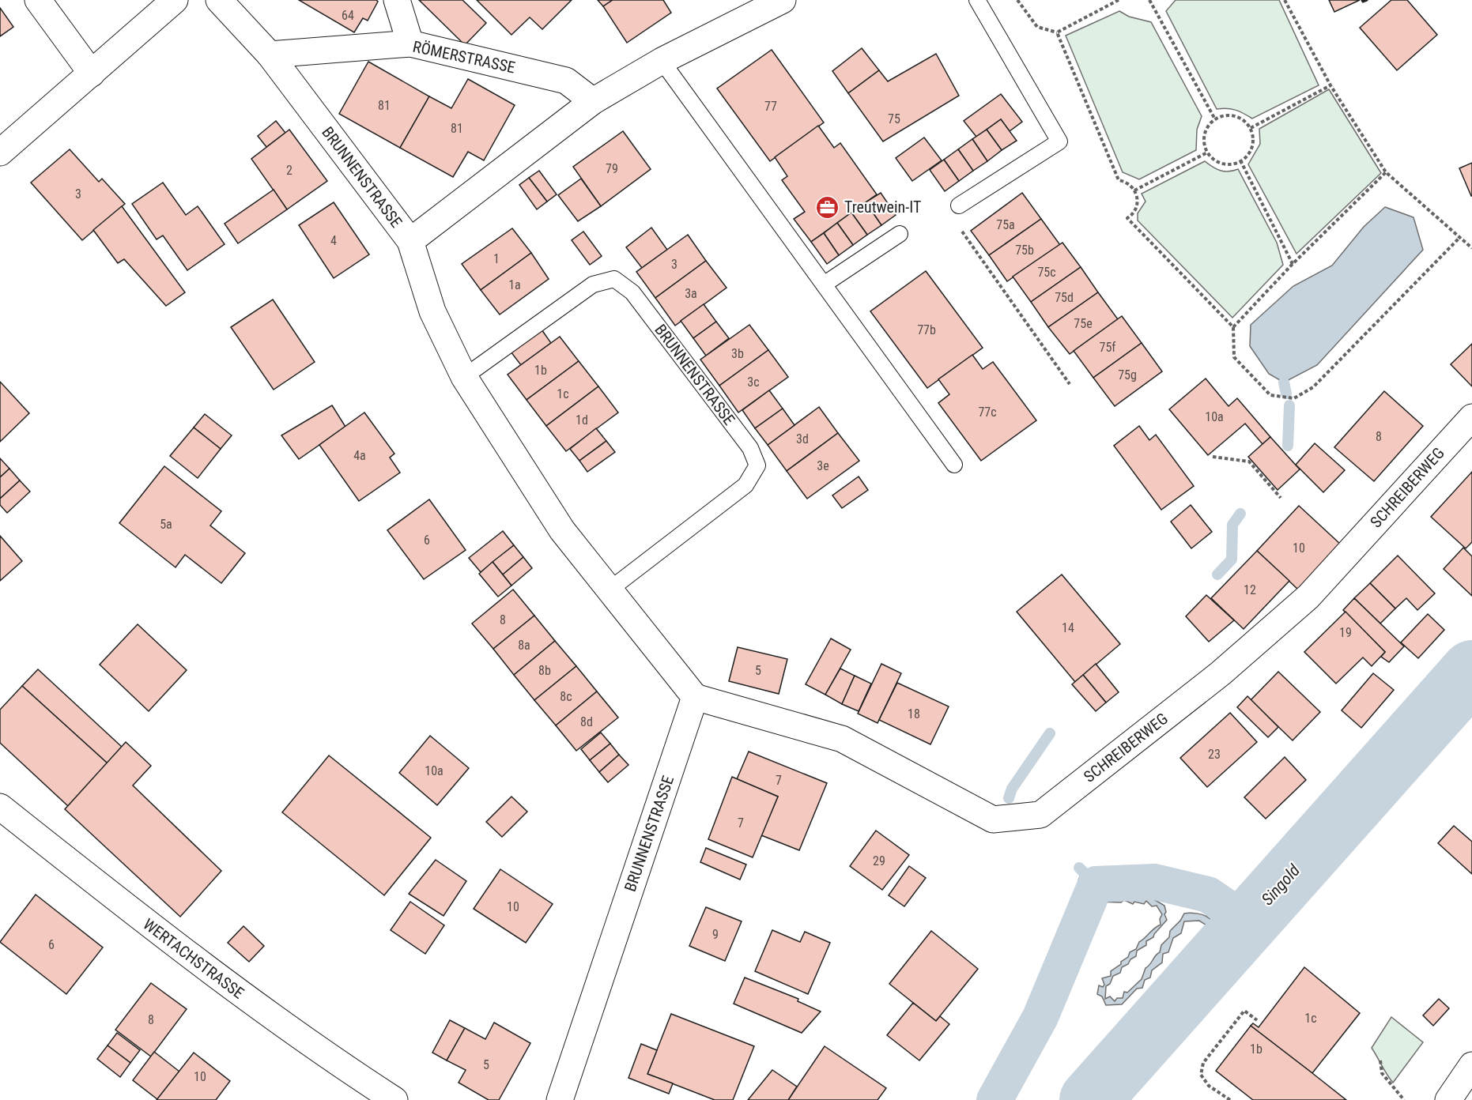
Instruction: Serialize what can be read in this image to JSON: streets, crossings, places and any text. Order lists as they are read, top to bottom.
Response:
{
  "streets": {
    "street": [
      "RÖMERSTRASSE",
      "BRUNNENSTRASSE",
      "SCHREIBERWEG",
      "WERTACHSTRASSE"
    ]
  },
  "crossings": [
    ["RÖMERSTRASSE", "BRUNNENSTRASSE"],
    ["BRUNNENSTRASSE", "SCHREIBERWEG"]
  ],
  "water": ["Singold"],
  "places": {
    "office": ["Treutwein-IT"]
  },
  "house_numbers": [
    "64",
    "81",
    "77",
    "75",
    "81",
    "79",
    "2",
    "3",
    "75a",
    "4",
    "75b",
    "1",
    "3",
    "75c",
    "1a",
    "3a",
    "75d",
    "75e",
    "77b",
    "75f",
    "3b",
    "1b",
    "75g",
    "3c",
    "1c",
    "77c",
    "10a",
    "1d",
    "8",
    "3d",
    "4a",
    "3e",
    "5a",
    "6",
    "10",
    "12",
    "8",
    "14",
    "19",
    "8a",
    "8b",
    "5",
    "8c",
    "18",
    "8d",
    "23",
    "10a",
    "7",
    "7",
    "29",
    "10",
    "9",
    "6",
    "1c",
    "8",
    "1b",
    "5",
    "10"
  ]
}
